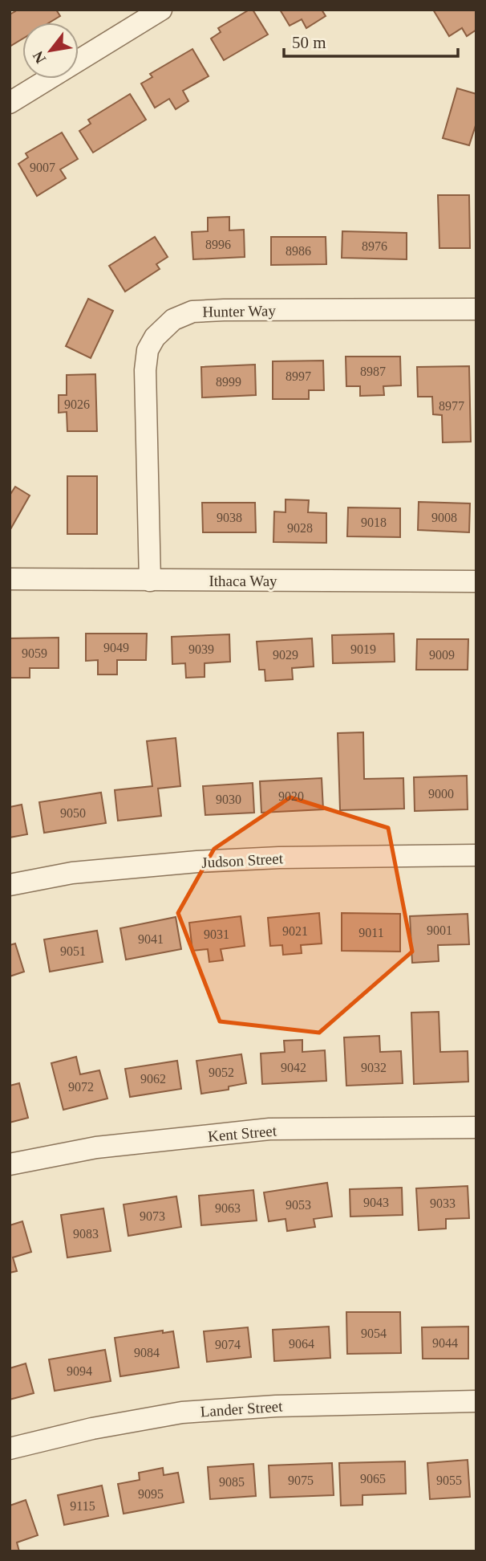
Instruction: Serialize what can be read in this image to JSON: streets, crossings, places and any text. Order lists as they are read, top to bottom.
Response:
{
  "streets": {
    "street": [
      "Hunter Way",
      "Ithaca Way",
      "Judson Street",
      "Kent Street",
      "Lander Street"
    ]
  },
  "crossings": [
    ["Hunter Way", "Ithaca Way"]
  ],
  "house_numbers": [
    "9007",
    "8996",
    "8976",
    "8986",
    "8987",
    "8997",
    "8999",
    "9026",
    "8977",
    "9038",
    "9008",
    "9018",
    "9028",
    "9049",
    "9039",
    "9019",
    "9059",
    "9029",
    "9009",
    "9000",
    "9020",
    "9030",
    "9050",
    "9001",
    "9021",
    "9011",
    "9031",
    "9041",
    "9051",
    "9042",
    "9032",
    "9052",
    "9062",
    "9072",
    "9043",
    "9033",
    "9053",
    "9063",
    "9073",
    "9083",
    "9054",
    "9044",
    "9064",
    "9074",
    "9084",
    "9094",
    "9065",
    "9075",
    "9055",
    "9085",
    "9095",
    "9115"
  ],
  "scale_bar": "50 m",
  "north": "bottom left"
}
